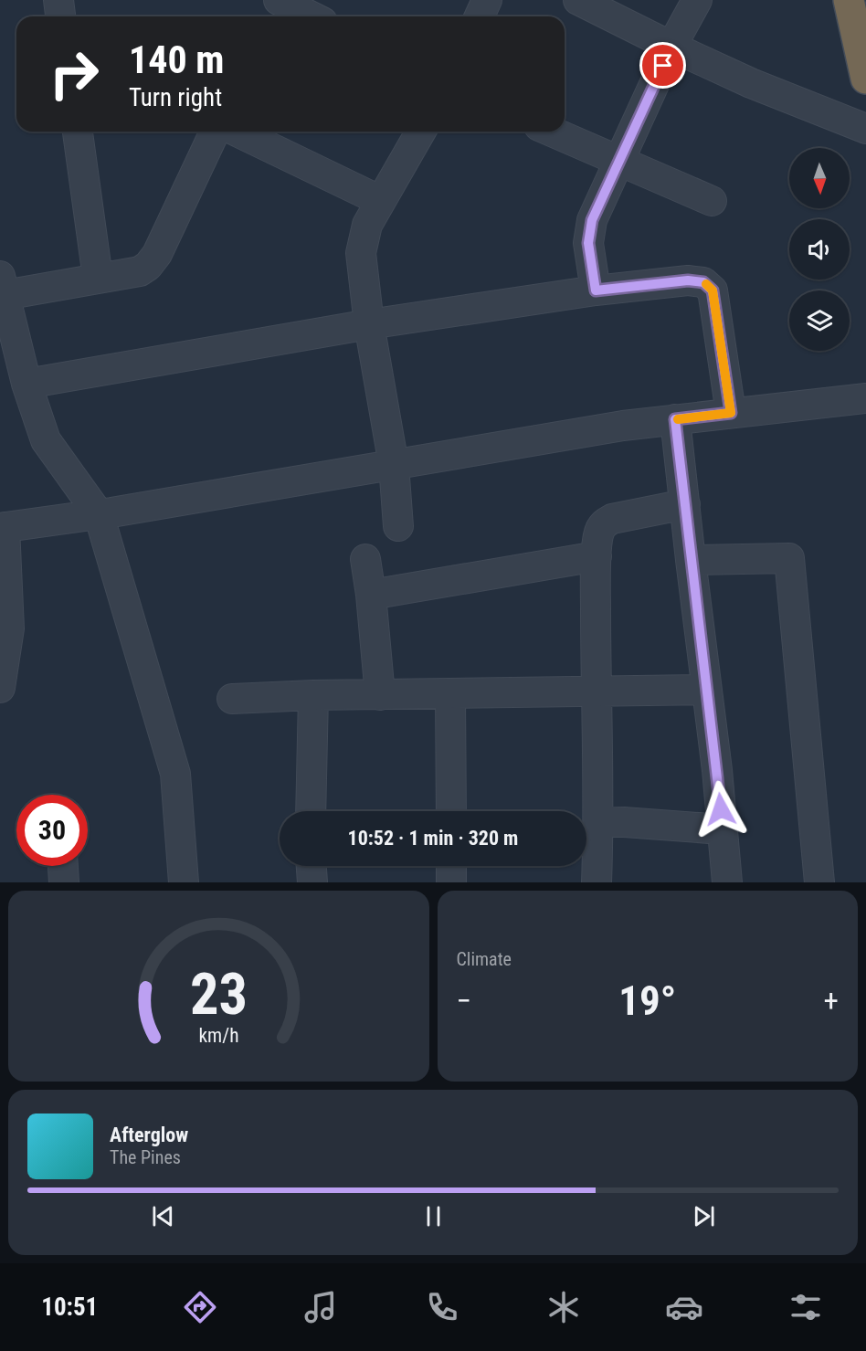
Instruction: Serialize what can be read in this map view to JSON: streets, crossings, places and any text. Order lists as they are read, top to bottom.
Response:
{
  "north": "bottom",
  "page": {
    "turn": ["140 m", "Turn right"],
    "limit": "30",
    "trip": "10:52 · 1 min · 320 m",
    "tile": "Climate",
    "heat": ["−", "19°", "+"],
    "song": ["Afterglow", "The Pines"],
    "tabs": "10:51",
    "gauge": ["23", "km/h"]
  }
}
